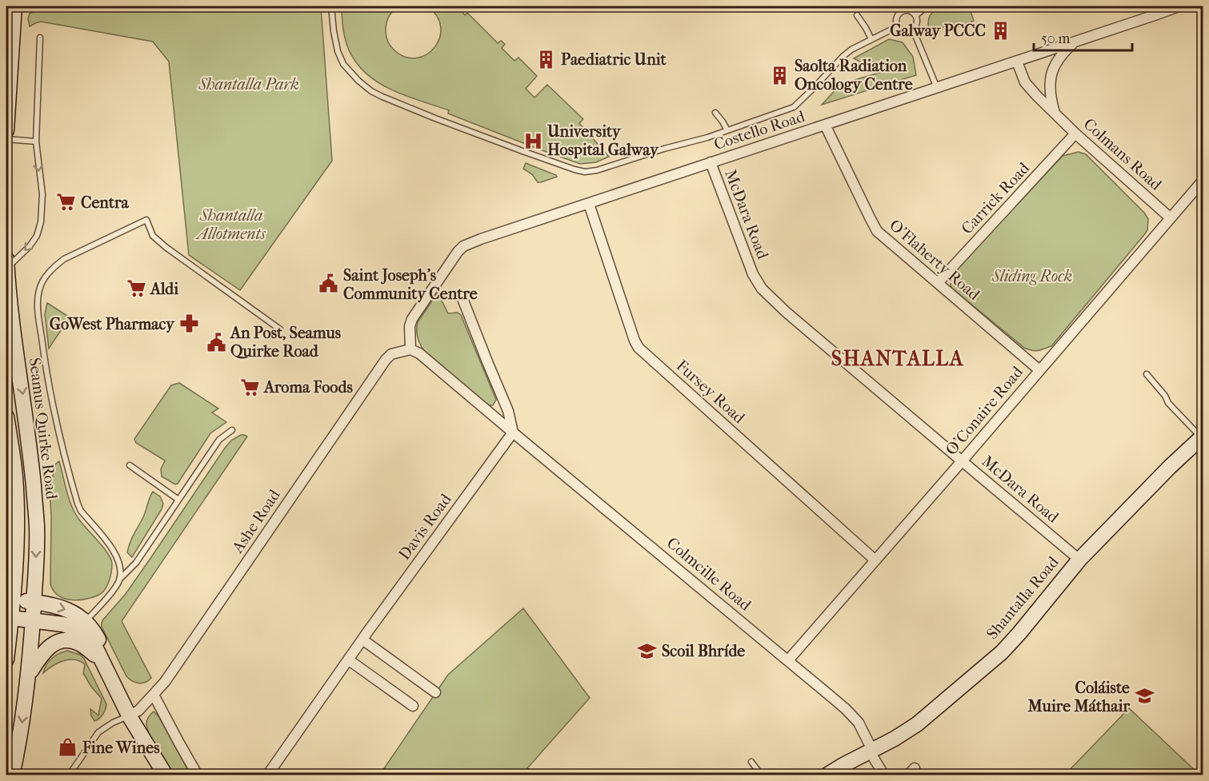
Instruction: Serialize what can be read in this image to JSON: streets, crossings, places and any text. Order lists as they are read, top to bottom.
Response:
{
  "streets": {
    "main road": ["Seamus Quirke Road", "Shantalla Road"],
    "street": [
      "Costello Road",
      "Colmans Road",
      "Carrick Road",
      "McDara Road",
      "O'Flaherty Road",
      "Fursey Road",
      "O'Conaire Road",
      "Ashe Road",
      "Davis Road",
      "Colmcille Road"
    ]
  },
  "crossings": [
    ["Costello Road", "Colmans Road"],
    ["Costello Road", "McDara Road"],
    ["Costello Road", "O'Flaherty Road"],
    ["Costello Road", "Fursey Road"],
    ["Costello Road", "Ashe Road"],
    ["Costello Road", "Colmcille Road"],
    ["Colmans Road", "Carrick Road"],
    ["Colmans Road", "O'Conaire Road"],
    ["Carrick Road", "O'Flaherty Road"],
    ["McDara Road", "O'Conaire Road"],
    ["McDara Road", "Shantalla Road"],
    ["O'Flaherty Road", "O'Conaire Road"],
    ["Fursey Road", "O'Conaire Road"],
    ["O'Conaire Road", "Colmcille Road"],
    ["Ashe Road", "Colmcille Road"],
    ["Davis Road", "Colmcille Road"],
    ["Colmcille Road", "Shantalla Road"]
  ],
  "districts": ["SHANTALLA"],
  "parks": ["Shantalla Park", "Shantalla Allotments", "Sliding Rock"],
  "places": {
    "building": ["Galway PCCC", "Paediatric Unit", "Saolta Radiation Oncology Centre"],
    "hospital": ["University Hospital Galway"],
    "supermarket": ["Centra", "Aldi", "Aroma Foods"],
    "public building": ["Saint Joseph's Community Centre", "An Post, Seamus Quirke Road"],
    "pharmacy": ["GoWest Pharmacy"],
    "school or university": ["Scoil Bhríde", "Coláiste Muire Máthair"],
    "shop": ["Fine Wines"]
  },
  "scale_bar": "50 m"
}
